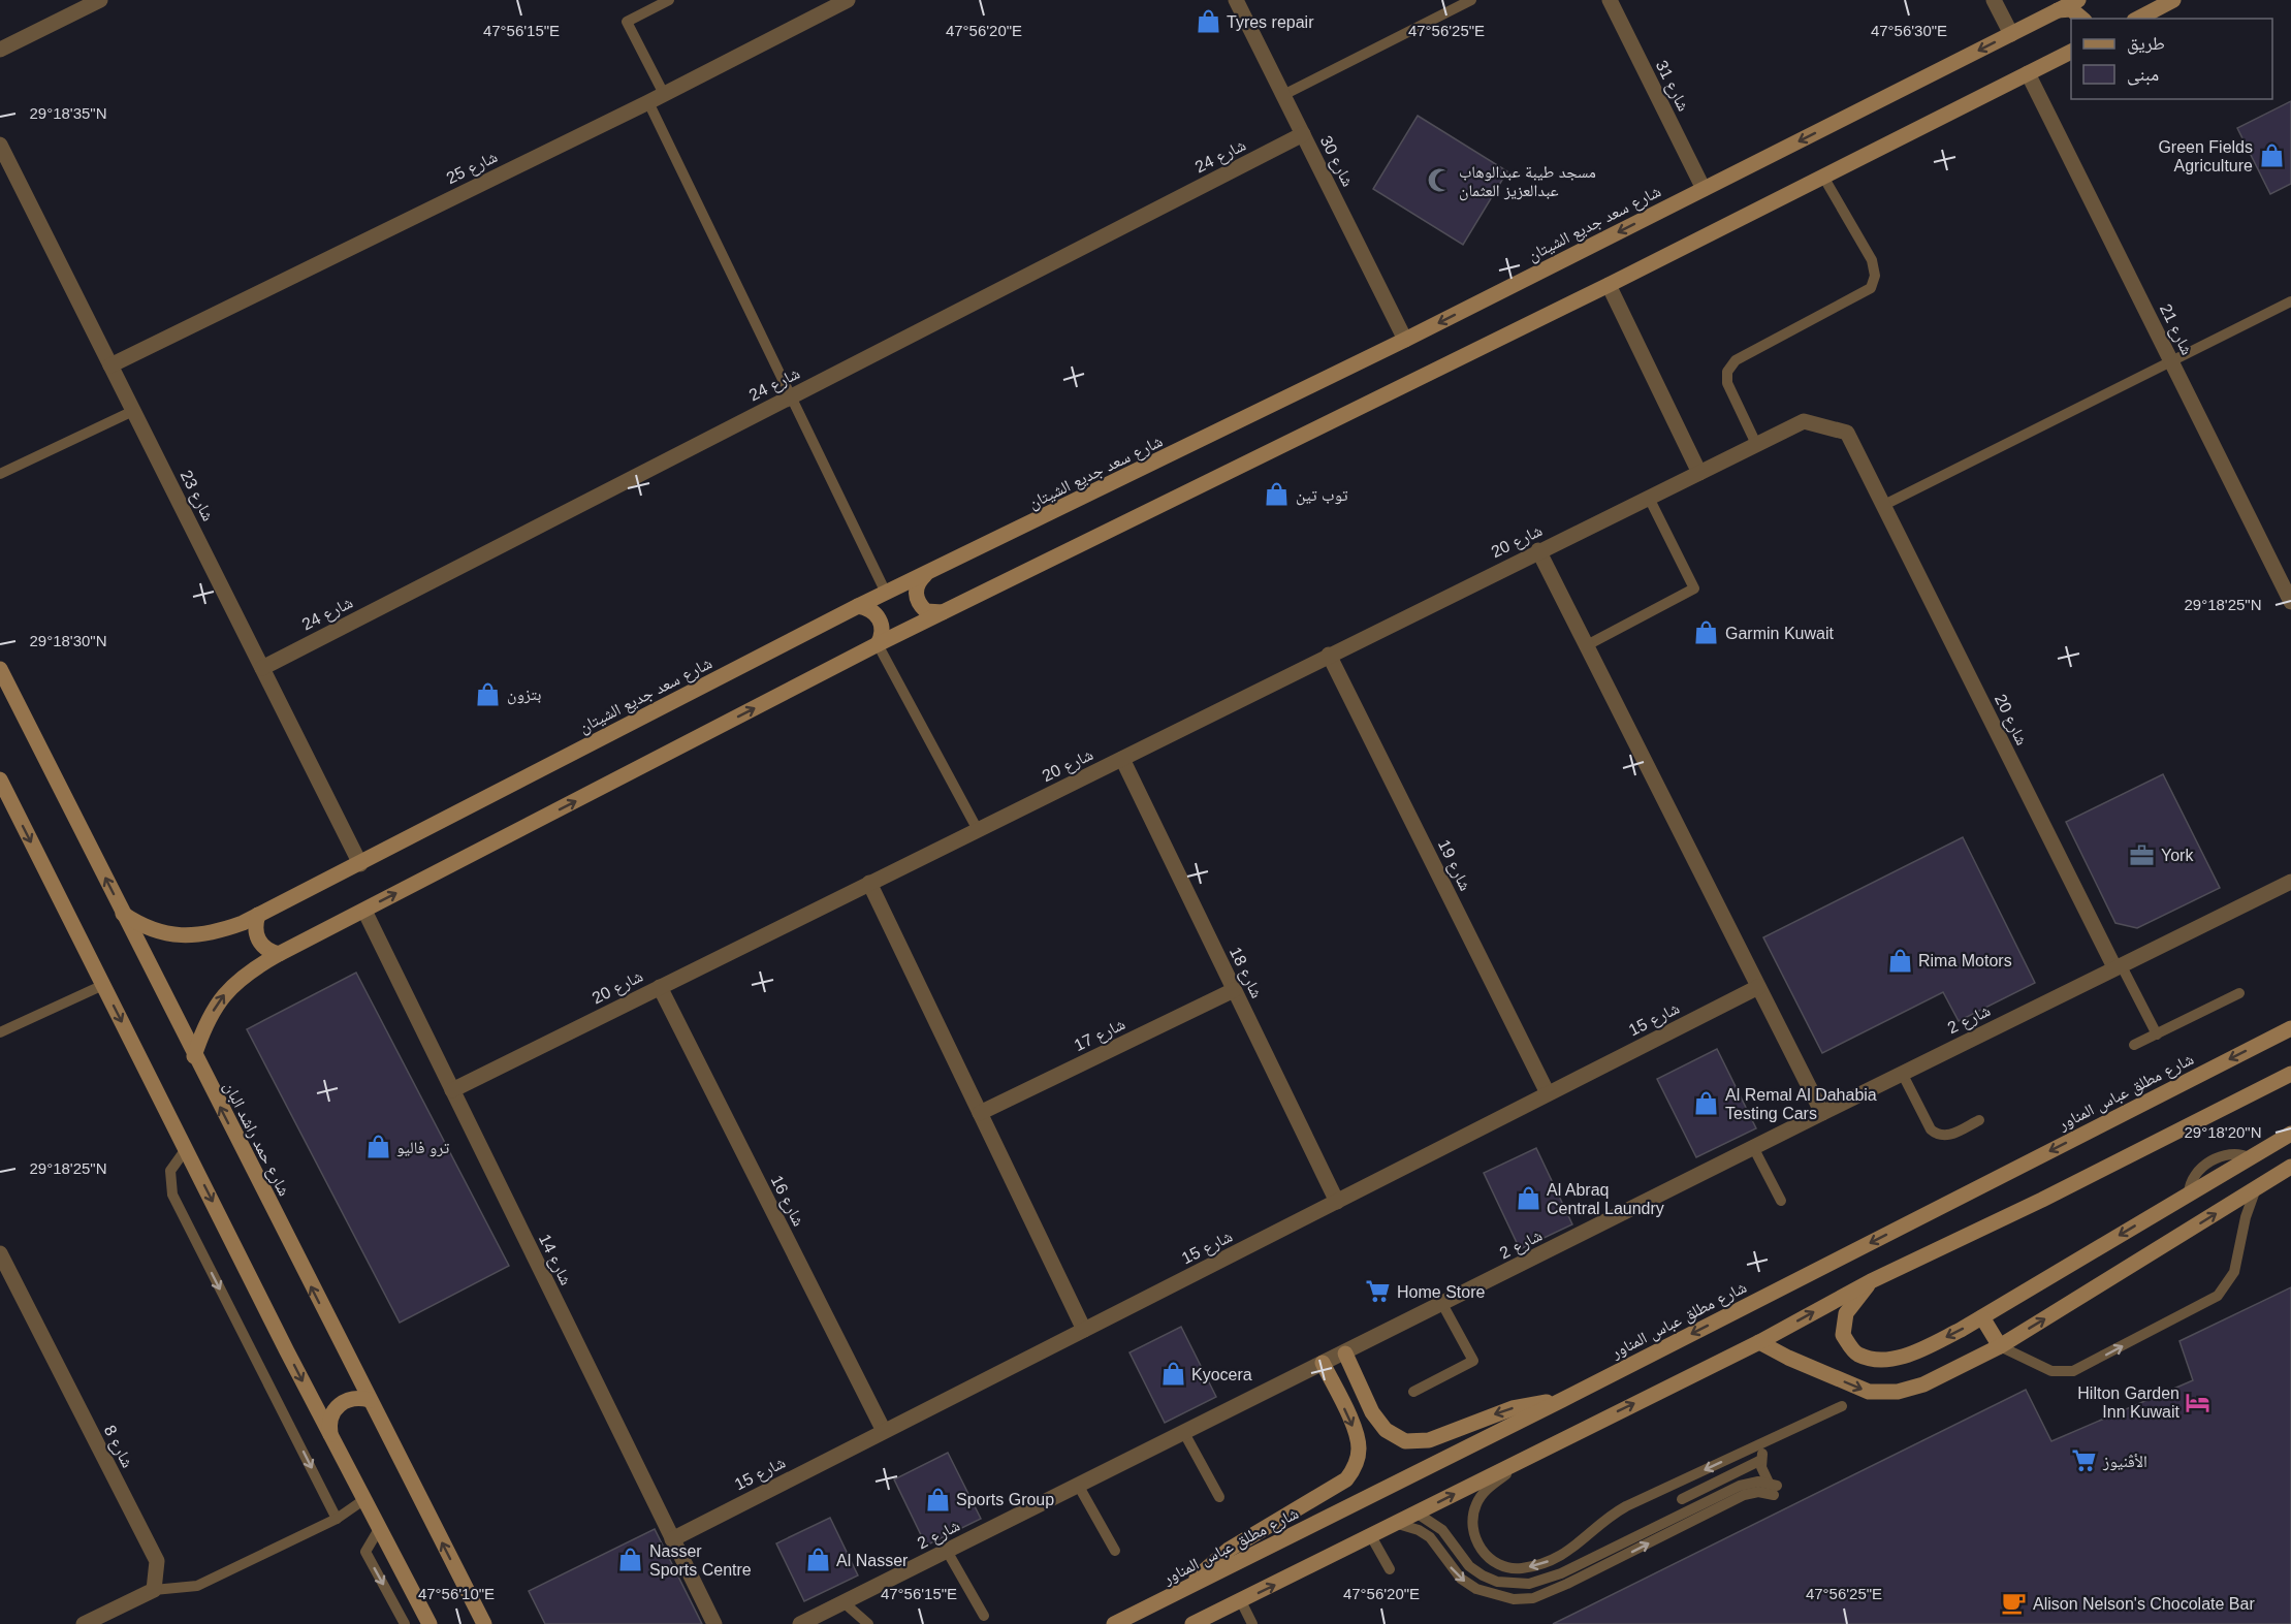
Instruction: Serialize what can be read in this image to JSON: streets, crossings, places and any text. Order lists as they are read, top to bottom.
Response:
{
  "streets": {
    "street": [
      "شارع 31",
      "شارع 24",
      "شارع 30",
      "شارع 25",
      "شارع سعد جديع الشيتان",
      "شارع 21",
      "شارع 23",
      "شارع 20",
      "شارع 19",
      "شارع 18",
      "شارع 15",
      "شارع 2",
      "شارع 17",
      "شارع مطلق عباس المناور",
      "شارع حمد راشد البان",
      "شارع 16",
      "شارع 14",
      "شارع 8"
    ]
  },
  "crossings": [
    ["شارع 31", "شارع سعد جديع الشيتان"],
    ["شارع 24", "شارع 30"],
    ["شارع 24", "شارع 23"],
    ["شارع 30", "شارع سعد جديع الشيتان"],
    ["شارع 25", "شارع 23"],
    ["شارع سعد جديع الشيتان", "شارع 23"],
    ["شارع سعد جديع الشيتان", "شارع حمد راشد البان"],
    ["شارع 20", "شارع 19"],
    ["شارع 20", "شارع 18"],
    ["شارع 20", "شارع 2"],
    ["شارع 20", "شارع 16"],
    ["شارع 20", "شارع 14"],
    ["شارع 19", "شارع 15"],
    ["شارع 18", "شارع 15"],
    ["شارع 18", "شارع 17"],
    ["شارع 15", "شارع 16"],
    ["شارع 15", "شارع 14"]
  ],
  "places": {
    "shop": [
      "Tyres repair",
      "Green Fields Agriculture",
      "توب تين",
      "Garmin Kuwait",
      "بتزون",
      "Rima Motors",
      "Al Remal Al Dahabia Testing Cars",
      "ترو فاليو",
      "Al Abraq Central Laundry",
      "Kyocera",
      "Sports Group",
      "Nasser Sports Centre",
      "Al Nasser"
    ],
    "mosque": ["مسجد طيبة عبدالوهاب عبدالعزيز العثمان"],
    "office": ["York"],
    "supermarket": ["Home Store", "الأڤنيوز"],
    "hotel": ["Hilton Garden Inn Kuwait"],
    "cafe": ["Alison Nelson's Chocolate Bar"]
  },
  "legend": ["طريق", "مبنى"],
  "coordinates": [
    "47°56'30\"E",
    "47°56'15\"E",
    "47°56'20\"E",
    "47°56'25\"E",
    "29°18'35\"N",
    "29°18'25\"N",
    "29°18'30\"N",
    "29°18'20\"N",
    "47°56'10\"E"
  ]
}
